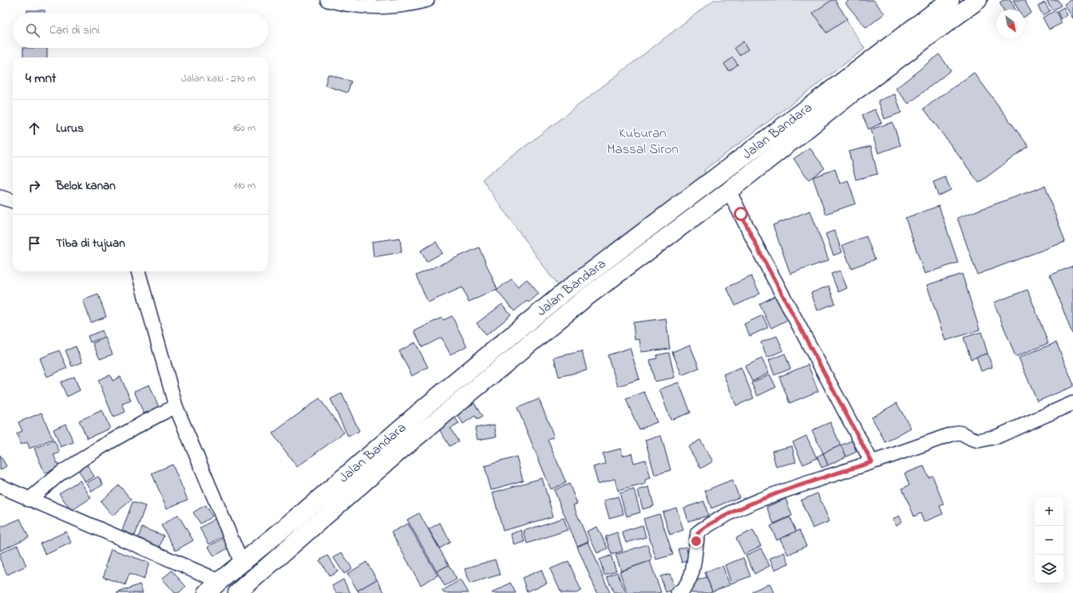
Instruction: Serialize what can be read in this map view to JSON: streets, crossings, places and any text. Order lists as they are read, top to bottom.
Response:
{
  "streets": {
    "highway": ["Jalan Bandara"]
  },
  "parks": ["Kuburan Massal Siron"],
  "north": "bottom right",
  "page": {
    "search": "Cari di sini",
    "heading": ["4 mnt", "Jalan kaki · 270 m"],
    "list": [
      ["Lurus", "160 m"],
      ["Belok kanan", "110 m"],
      "Tiba di tujuan"
    ],
    "map_buttons": ["+", "−"]
  }
}
